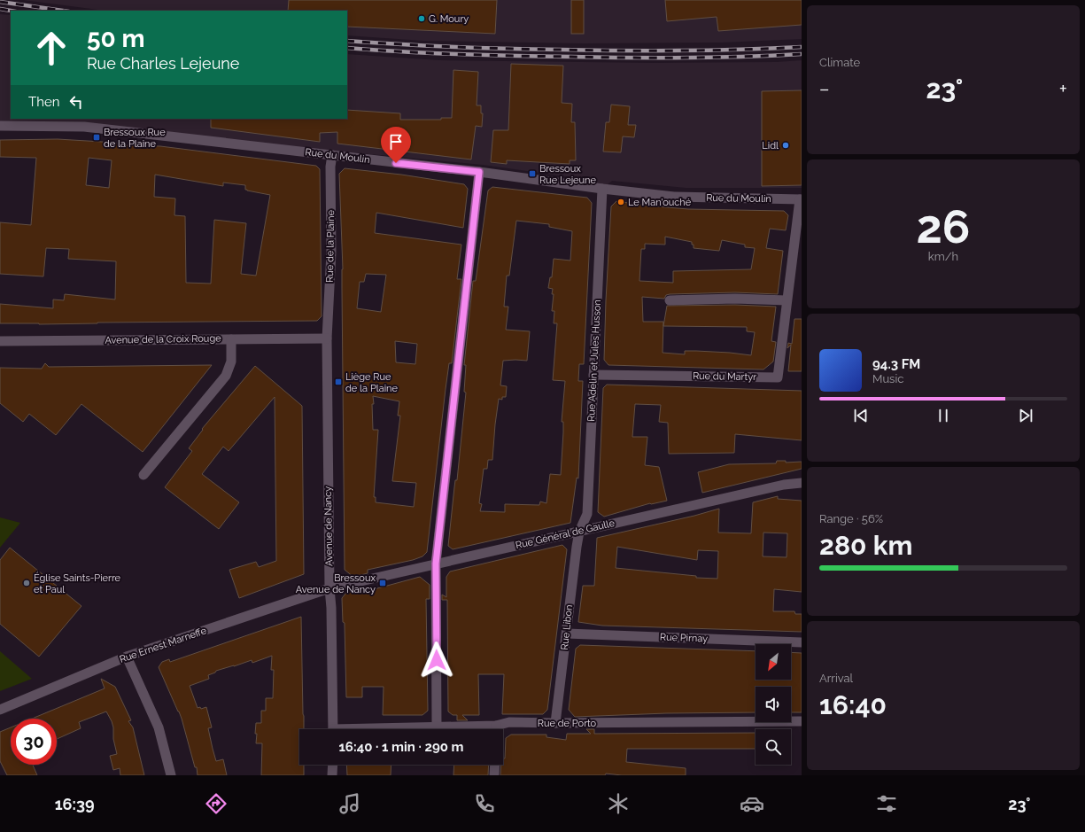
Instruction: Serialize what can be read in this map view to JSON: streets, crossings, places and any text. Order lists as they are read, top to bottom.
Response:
{
  "streets": {
    "street": [
      "Rue du Moulin",
      "Rue de la Plaine",
      "Avenue de la Croix Rouge",
      "Rue Adelin et Jules Husson",
      "Rue du Martyr",
      "Avenue de Nancy",
      "Rue Général de Gaulle",
      "Rue Libon",
      "Rue Pirnay",
      "Rue Ernest Marneffe",
      "Rue de Porto"
    ]
  },
  "crossings": [
    ["Rue du Moulin", "Rue de la Plaine"],
    ["Rue du Moulin", "Rue Adelin et Jules Husson"],
    ["Rue du Moulin", "Rue du Martyr"],
    ["Rue de la Plaine", "Avenue de la Croix Rouge"],
    ["Rue de la Plaine", "Avenue de Nancy"],
    ["Avenue de la Croix Rouge", "Avenue de Nancy"],
    ["Rue Adelin et Jules Husson", "Rue du Martyr"],
    ["Rue Adelin et Jules Husson", "Rue Général de Gaulle"],
    ["Rue Adelin et Jules Husson", "Rue Libon"],
    ["Avenue de Nancy", "Rue Général de Gaulle"],
    ["Avenue de Nancy", "Rue Ernest Marneffe"],
    ["Rue Général de Gaulle", "Rue Libon"],
    ["Rue Général de Gaulle", "Rue Ernest Marneffe"],
    ["Rue Libon", "Rue Pirnay"],
    ["Rue Libon", "Rue de Porto"]
  ],
  "places": {
    "other": [
      "G. Moury",
      "Lidl",
      "Le Man'ouché",
      "Église Saints-Pierre et Paul"
    ],
    "transit": [
      "Bressoux Rue de la Plaine",
      "Bressoux Rue Lejeune",
      "Liège Rue de la Plaine",
      "Bressoux Avenue de Nancy"
    ]
  },
  "north": "bottom left",
  "page": {
    "tile": [
      "Climate",
      ["26", "km/h"],
      ["Range · 56%", "280 km"],
      ["Arrival", "16:40"]
    ],
    "turn": ["50 m", "Rue Charles Lejeune"],
    "heat": ["−", "23°", "+"],
    "then": "Then",
    "song": ["94.3 FM", "Music"],
    "limit": "30",
    "trip": "16:40 · 1 min · 290 m",
    "tabs": ["16:39", "23°"]
  }
}
